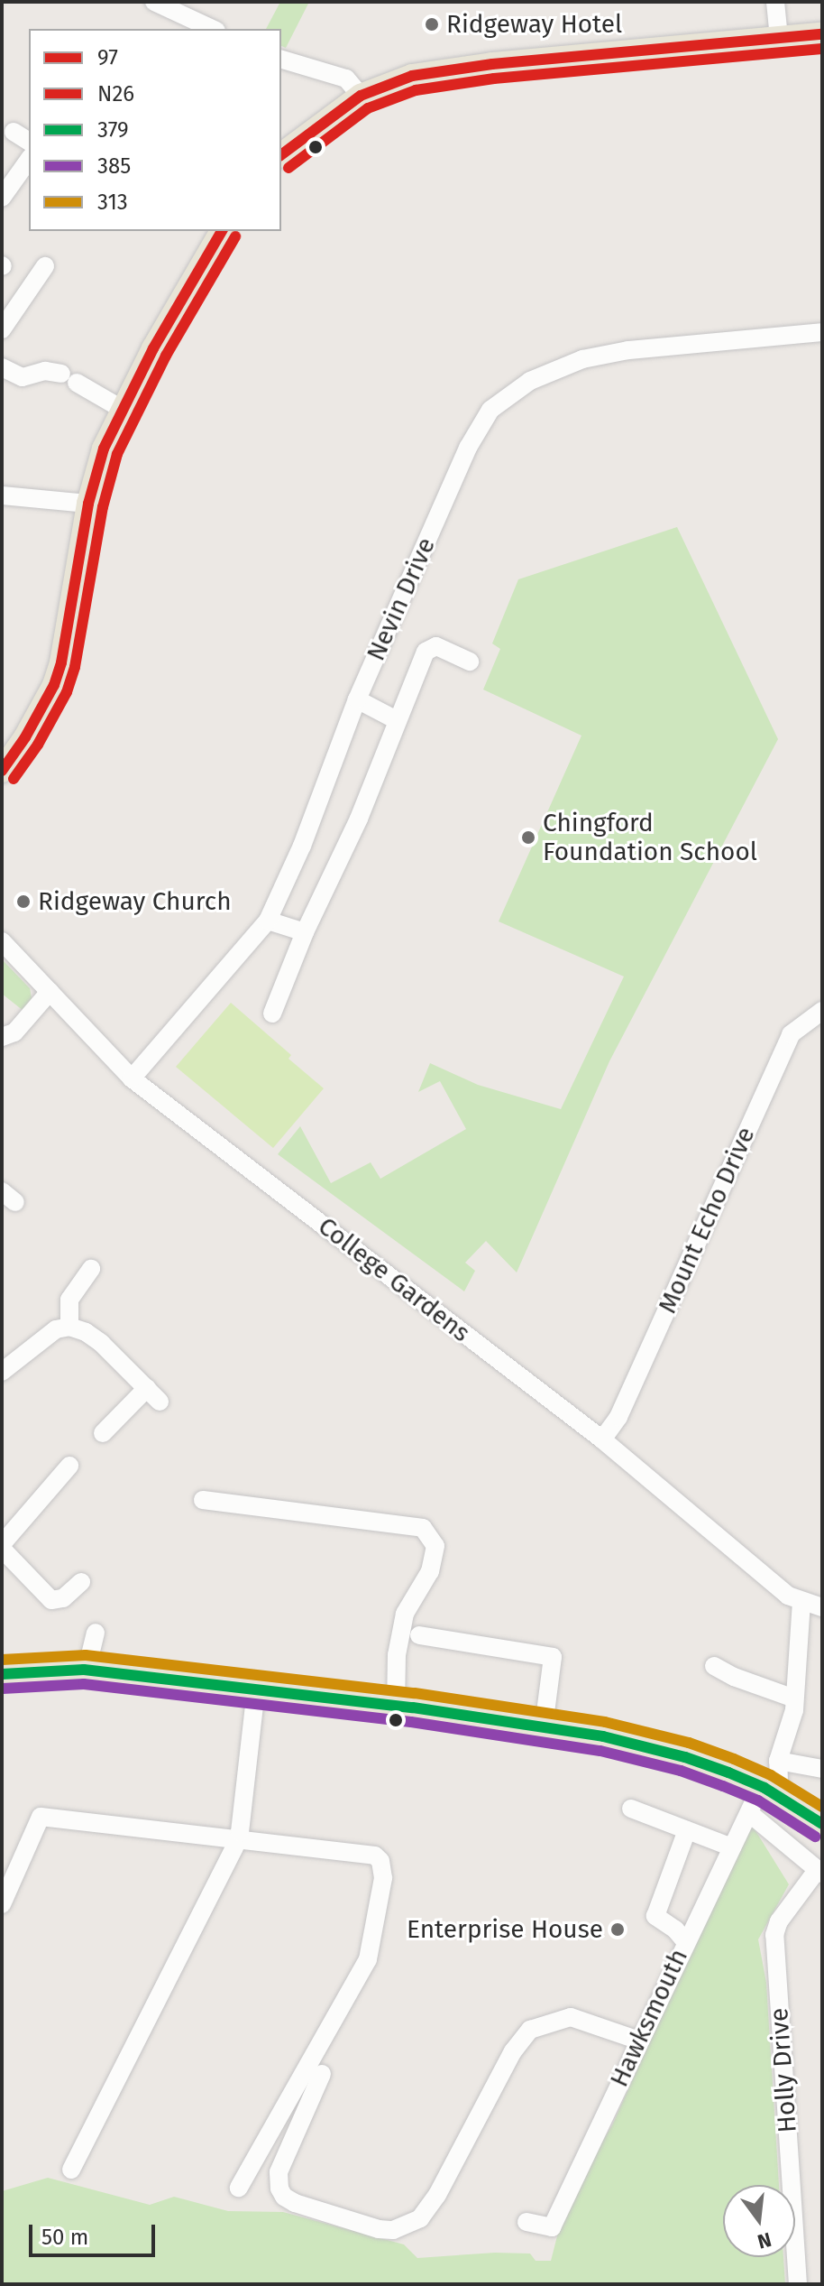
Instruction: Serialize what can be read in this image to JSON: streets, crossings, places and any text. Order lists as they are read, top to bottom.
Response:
{
  "streets": {
    "street": [
      "Nevin Drive",
      "Mount Echo Drive",
      "College Gardens",
      "Hawksmouth",
      "Holly Drive"
    ]
  },
  "crossings": [
    ["Nevin Drive", "College Gardens"],
    ["Mount Echo Drive", "College Gardens"],
    ["Hawksmouth", "Holly Drive"]
  ],
  "places": [
    "Ridgeway Hotel",
    "Chingford Foundation School",
    "Ridgeway Church",
    "Enterprise House"
  ],
  "lines": [
    "transit line 97",
    "transit line N26",
    "transit line 313",
    "transit line 379",
    "transit line 385"
  ],
  "legend": [
    "97",
    "N26",
    "379",
    "385",
    "313"
  ],
  "scale_bar": "50 m",
  "north": "bottom"
}
